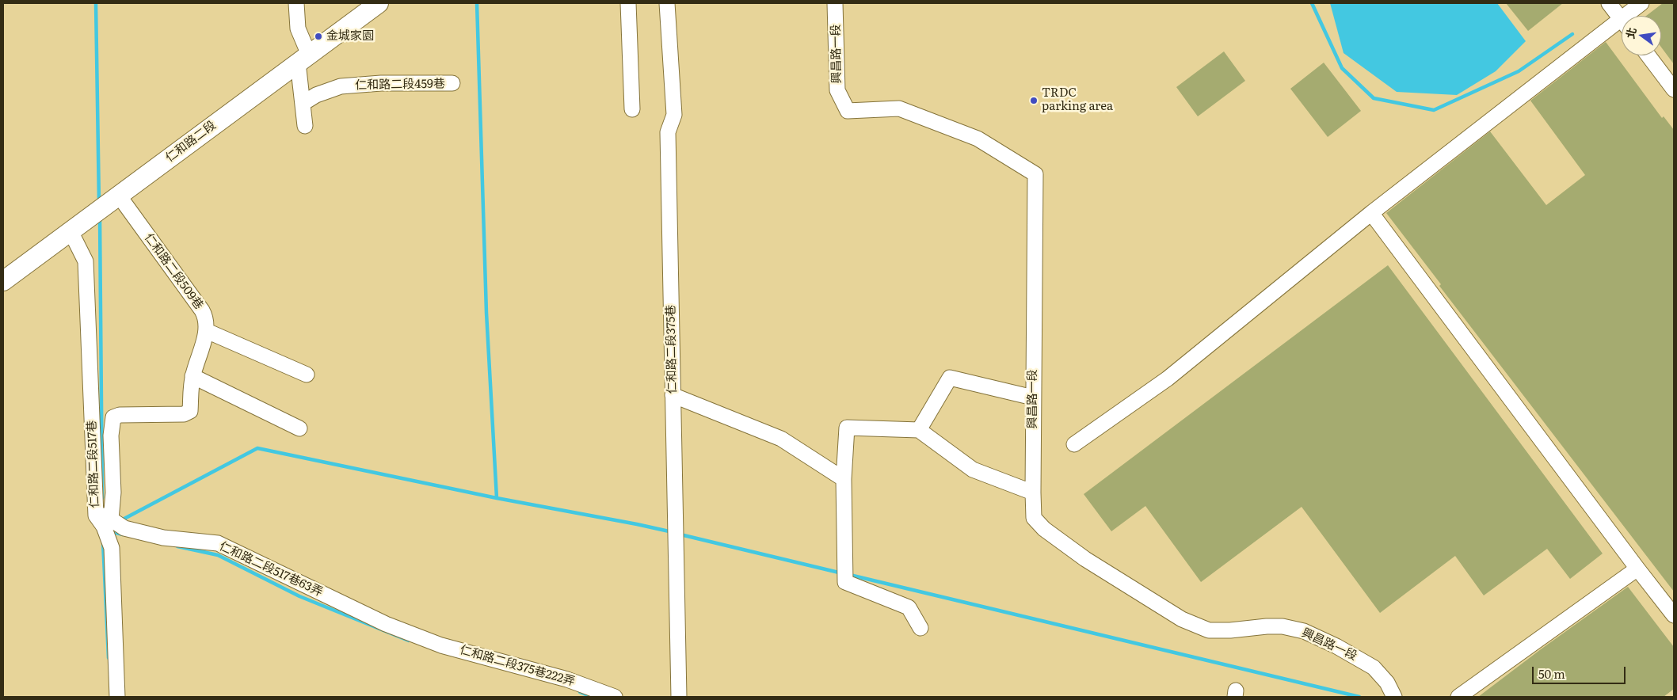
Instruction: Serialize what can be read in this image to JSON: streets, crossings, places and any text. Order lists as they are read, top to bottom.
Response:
{
  "streets": {
    "main road": ["仁和路二段"],
    "street": [
      "興昌路一段",
      "仁和路二段459巷",
      "仁和路二段509巷",
      "仁和路二段375巷",
      "仁和路二段517巷",
      "仁和路二段517巷63弄",
      "仁和路二段375巷222弄"
    ]
  },
  "crossings": [
    ["仁和路二段", "仁和路二段509巷"],
    ["仁和路二段", "仁和路二段517巷"],
    ["仁和路二段509巷", "仁和路二段517巷63弄"],
    ["仁和路二段517巷", "仁和路二段517巷63弄"],
    ["仁和路二段517巷63弄", "仁和路二段375巷222弄"]
  ],
  "places": ["金城家園", "TRDC parking area"],
  "scale_bar": "50 m",
  "north": "left"
}
